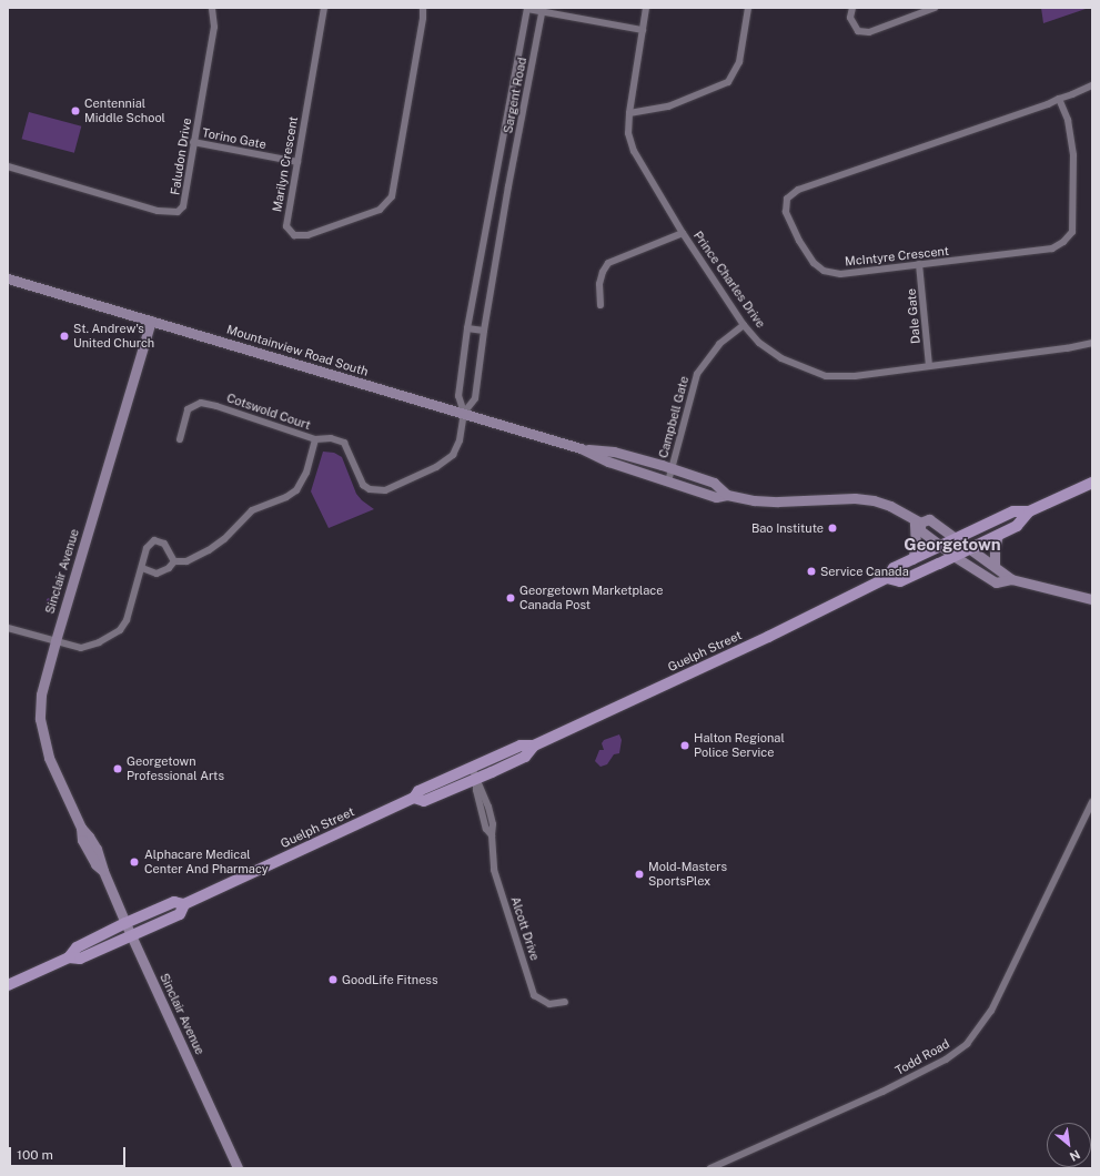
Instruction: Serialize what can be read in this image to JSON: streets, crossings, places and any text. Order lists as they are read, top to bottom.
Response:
{
  "streets": {
    "main road": ["Mountainview Road South", "Sinclair Avenue", "Guelph Street"],
    "street": [
      "Sargent Road",
      "Torino Gate",
      "Faludon Drive",
      "Marilyn Crescent",
      "McIntyre Crescent",
      "Prince Charles Drive",
      "Dale Gate",
      "Cotswold Court",
      "Campbell Gate",
      "Alcott Drive",
      "Todd Road"
    ]
  },
  "crossings": [
    ["Sargent Road", "Mountainview Road South"],
    ["Sargent Road", "Cotswold Court"],
    ["Torino Gate", "Faludon Drive"],
    ["Torino Gate", "Marilyn Crescent"],
    ["McIntyre Crescent", "Dale Gate"],
    ["Prince Charles Drive", "Dale Gate"],
    ["Prince Charles Drive", "Campbell Gate"],
    ["Mountainview Road South", "Cotswold Court"],
    ["Mountainview Road South", "Campbell Gate"],
    ["Mountainview Road South", "Sinclair Avenue"],
    ["Mountainview Road South", "Guelph Street"],
    ["Sinclair Avenue", "Guelph Street"],
    ["Guelph Street", "Alcott Drive"]
  ],
  "districts": ["Georgetown"],
  "places": [
    "Centennial Middle School",
    "St. Andrew's United Church",
    "Bao Institute",
    "Service Canada",
    "Georgetown Marketplace Canada Post",
    "Halton Regional Police Service",
    "Georgetown Professional Arts",
    "Alphacare Medical Center And Pharmacy",
    "Mold-Masters SportsPlex",
    "GoodLife Fitness"
  ],
  "scale_bar": "100 m",
  "north": "bottom right"
}
